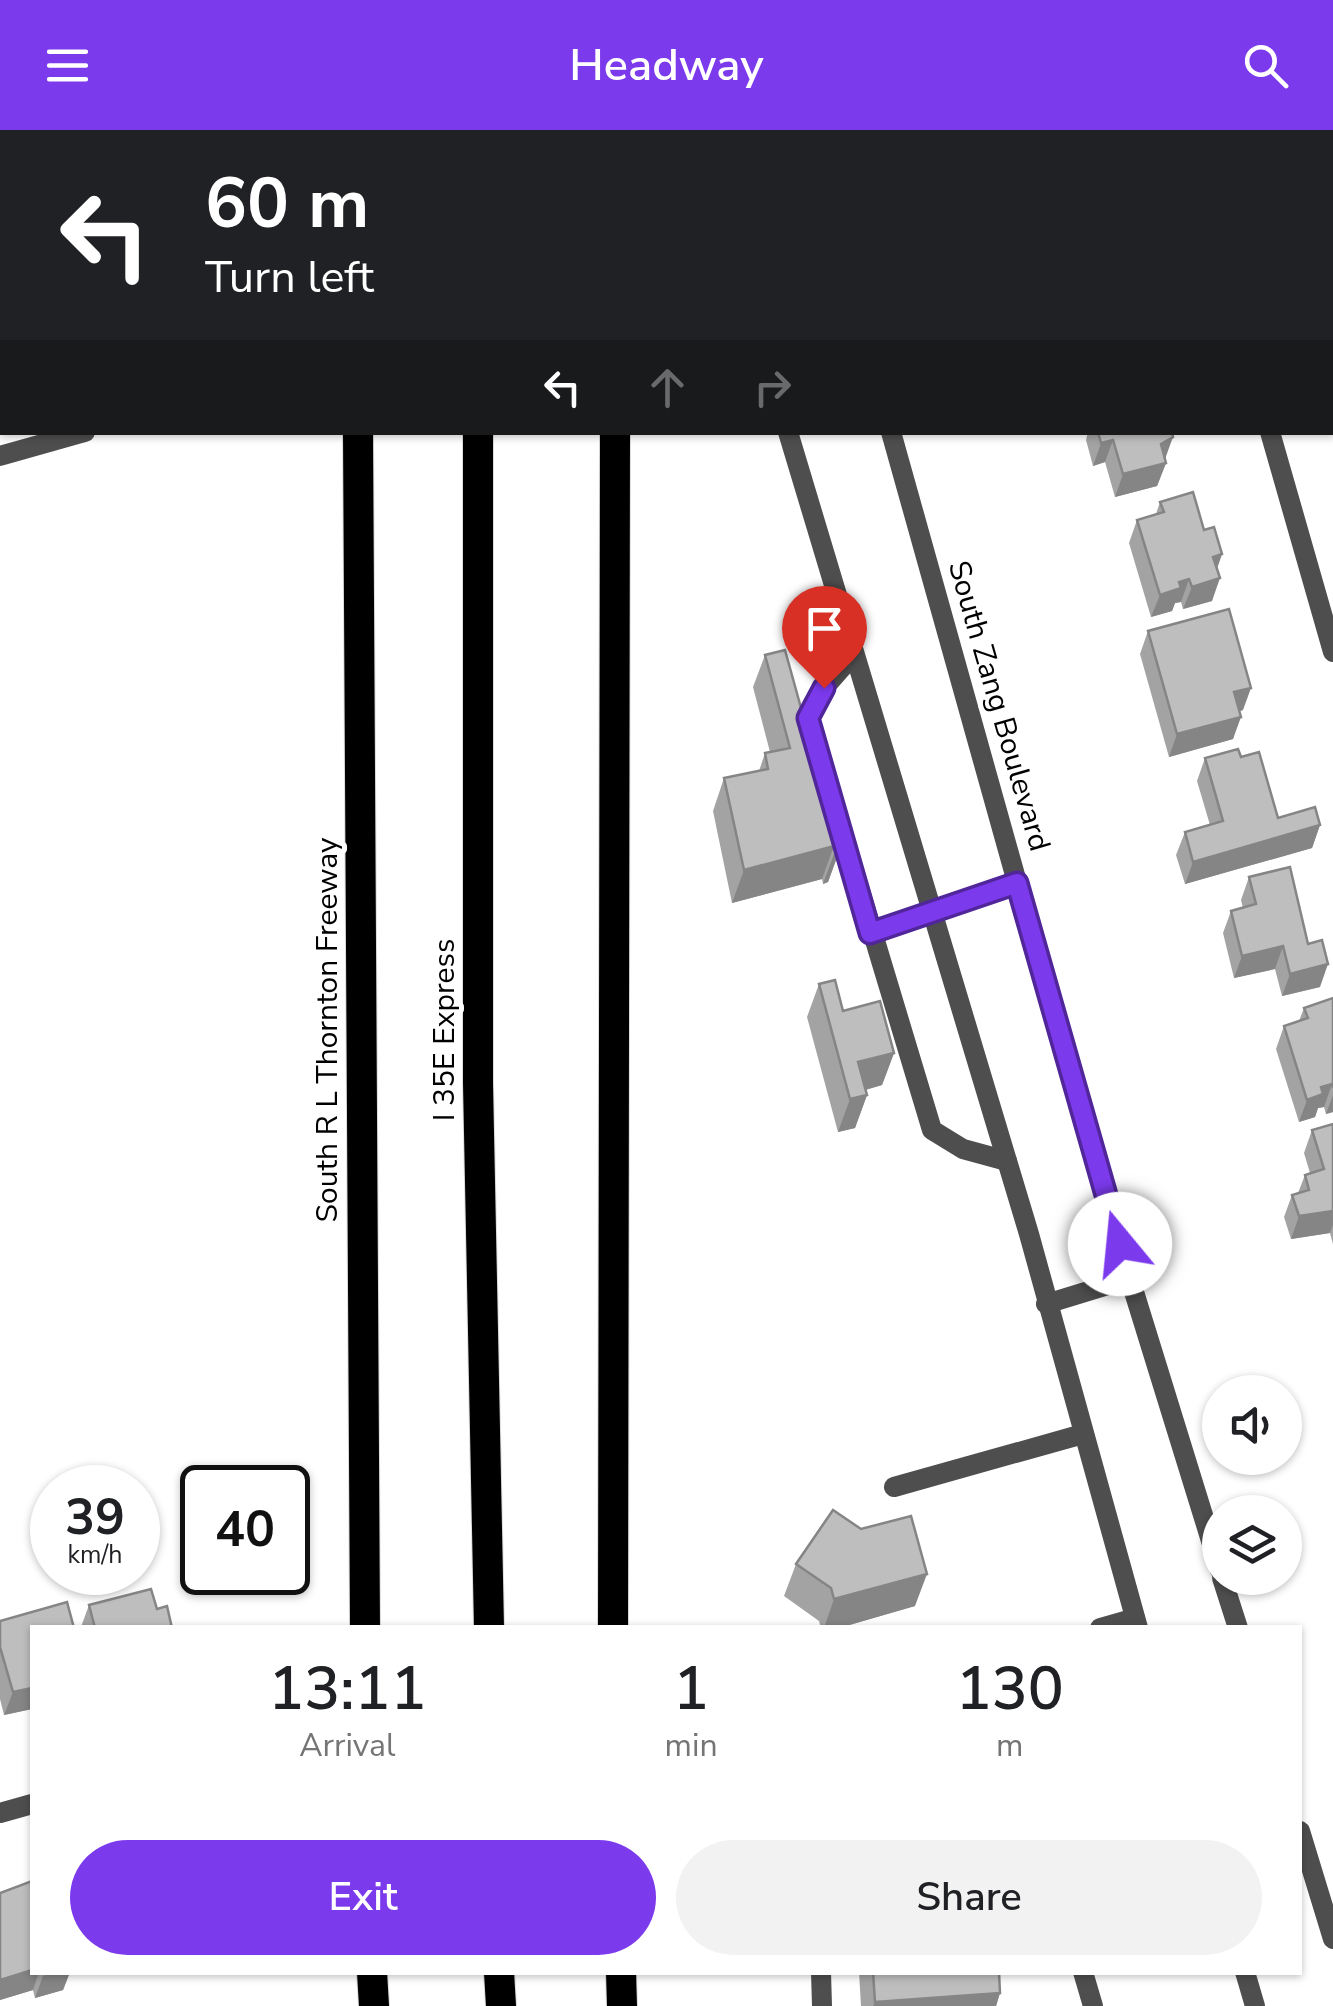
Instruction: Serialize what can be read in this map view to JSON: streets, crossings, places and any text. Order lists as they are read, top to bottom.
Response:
{
  "streets": {
    "highway": ["South R L Thornton Freeway", "I 35E Express"],
    "street": ["South Zang Boulevard"]
  },
  "page": {
    "header": "Headway",
    "turn": ["60 m", "Turn left"],
    "speed": "39 km/h",
    "limit": "40",
    "eta": [
      "13:11",
      "Arrival",
      "1",
      "min",
      "130",
      "m"
    ],
    "buttons": ["Exit", "Share"]
  }
}
